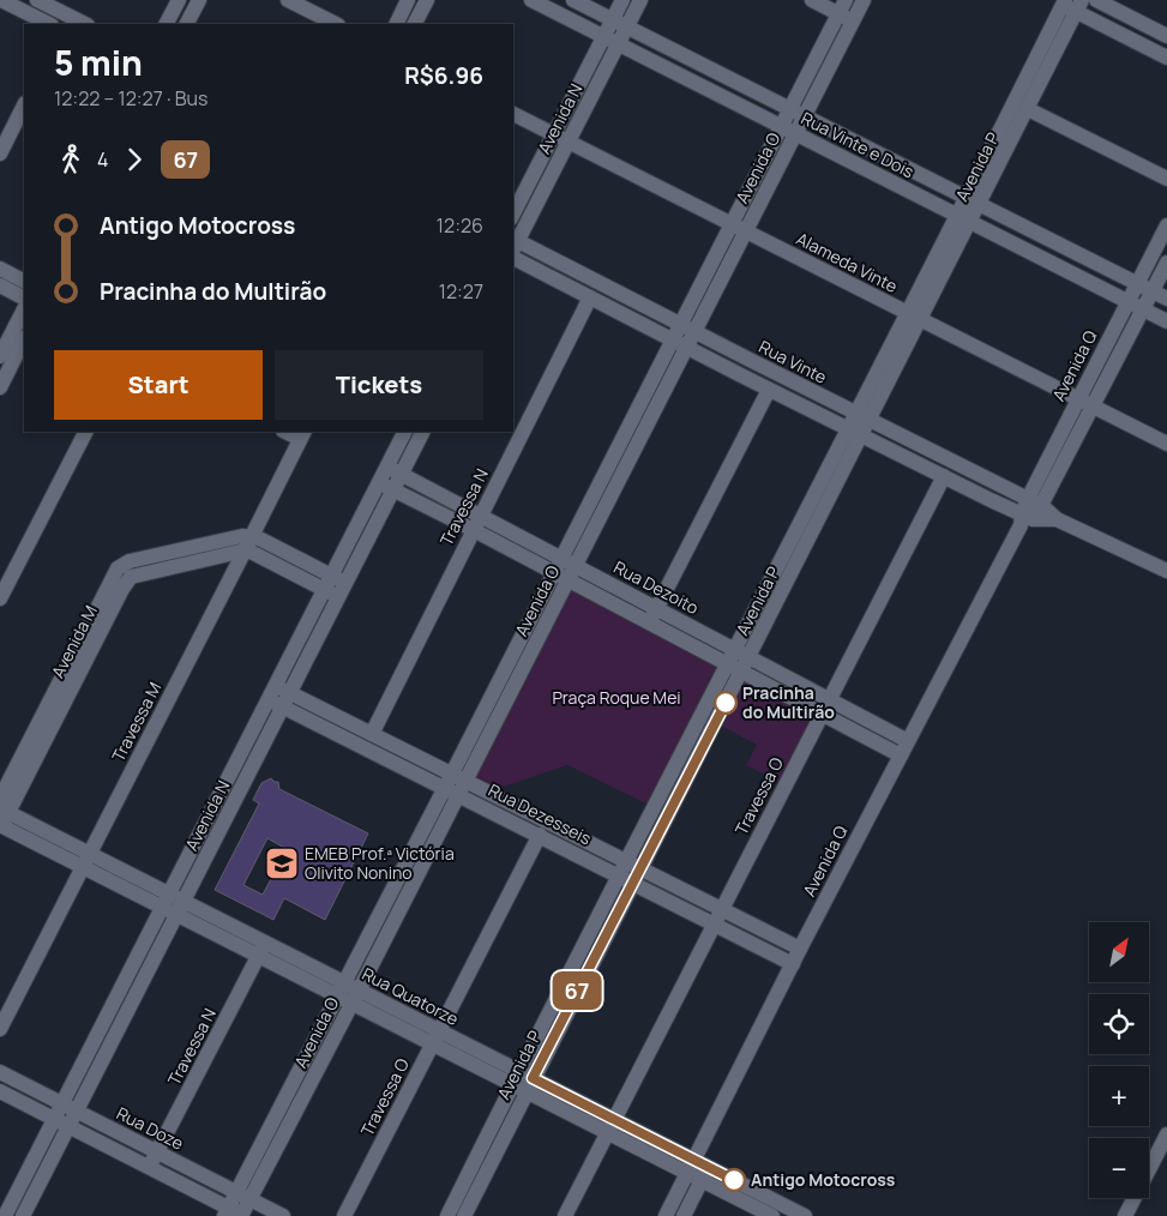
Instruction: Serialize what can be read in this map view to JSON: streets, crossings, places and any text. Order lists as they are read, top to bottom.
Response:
{
  "streets": {
    "street": [
      "Avenida N",
      "Rua Vinte e Dois",
      "Avenida P",
      "Avenida O",
      "Alameda Vinte",
      "Rua Vinte",
      "Avenida Q",
      "Travessa N",
      "Rua Dezoito",
      "Avenida M",
      "Travessa M",
      "Travessa O",
      "Rua Dezesseis",
      "Rua Quatorze",
      "Rua Doze"
    ]
  },
  "crossings": [
    ["Avenida N", "Rua Vinte e Dois"],
    ["Avenida N", "Alameda Vinte"],
    ["Avenida N", "Rua Vinte"],
    ["Avenida N", "Rua Dezoito"],
    ["Avenida N", "Rua Dezesseis"],
    ["Avenida N", "Rua Quatorze"],
    ["Avenida N", "Rua Doze"],
    ["Rua Vinte e Dois", "Avenida P"],
    ["Rua Vinte e Dois", "Avenida O"],
    ["Rua Vinte e Dois", "Avenida Q"],
    ["Avenida P", "Alameda Vinte"],
    ["Avenida P", "Rua Vinte"],
    ["Avenida P", "Rua Dezoito"],
    ["Avenida P", "Rua Dezesseis"],
    ["Avenida P", "Rua Quatorze"],
    ["Avenida O", "Alameda Vinte"],
    ["Avenida O", "Rua Vinte"],
    ["Avenida O", "Rua Dezoito"],
    ["Avenida O", "Rua Dezesseis"],
    ["Avenida O", "Rua Quatorze"],
    ["Avenida O", "Rua Doze"],
    ["Alameda Vinte", "Avenida Q"],
    ["Rua Vinte", "Avenida Q"],
    ["Rua Vinte", "Travessa N"],
    ["Rua Vinte", "Travessa O"],
    ["Avenida Q", "Rua Dezoito"],
    ["Avenida Q", "Rua Dezesseis"],
    ["Avenida Q", "Rua Quatorze"],
    ["Travessa N", "Rua Dezoito"],
    ["Travessa N", "Rua Dezesseis"],
    ["Travessa N", "Rua Quatorze"],
    ["Travessa N", "Rua Doze"],
    ["Rua Dezoito", "Travessa O"],
    ["Avenida M", "Rua Quatorze"],
    ["Travessa M", "Rua Quatorze"],
    ["Travessa O", "Rua Dezesseis"],
    ["Travessa O", "Rua Quatorze"]
  ],
  "parks": ["Praça Roque Mei"],
  "places": {
    "other": ["Pracinha do Multirão", "Antigo Motocross"],
    "school or university": ["EMEB Prof.ª Victória Olivito Nonino"]
  },
  "lines": ["bus line 67"],
  "north": "top right",
  "page": {
    "on_map": "67",
    "heading": ["5 min", "12:22 – 12:27 · Bus", "R$6.96"],
    "legs": ["4", "67"],
    "list": [
      {
        "name": "Antigo Motocross",
        "value": "12:26"
      },
      {
        "name": "Pracinha do Multirão",
        "value": "12:27"
      }
    ],
    "buttons": ["Start", "Tickets"],
    "map_buttons": ["+", "−"]
  }
}
